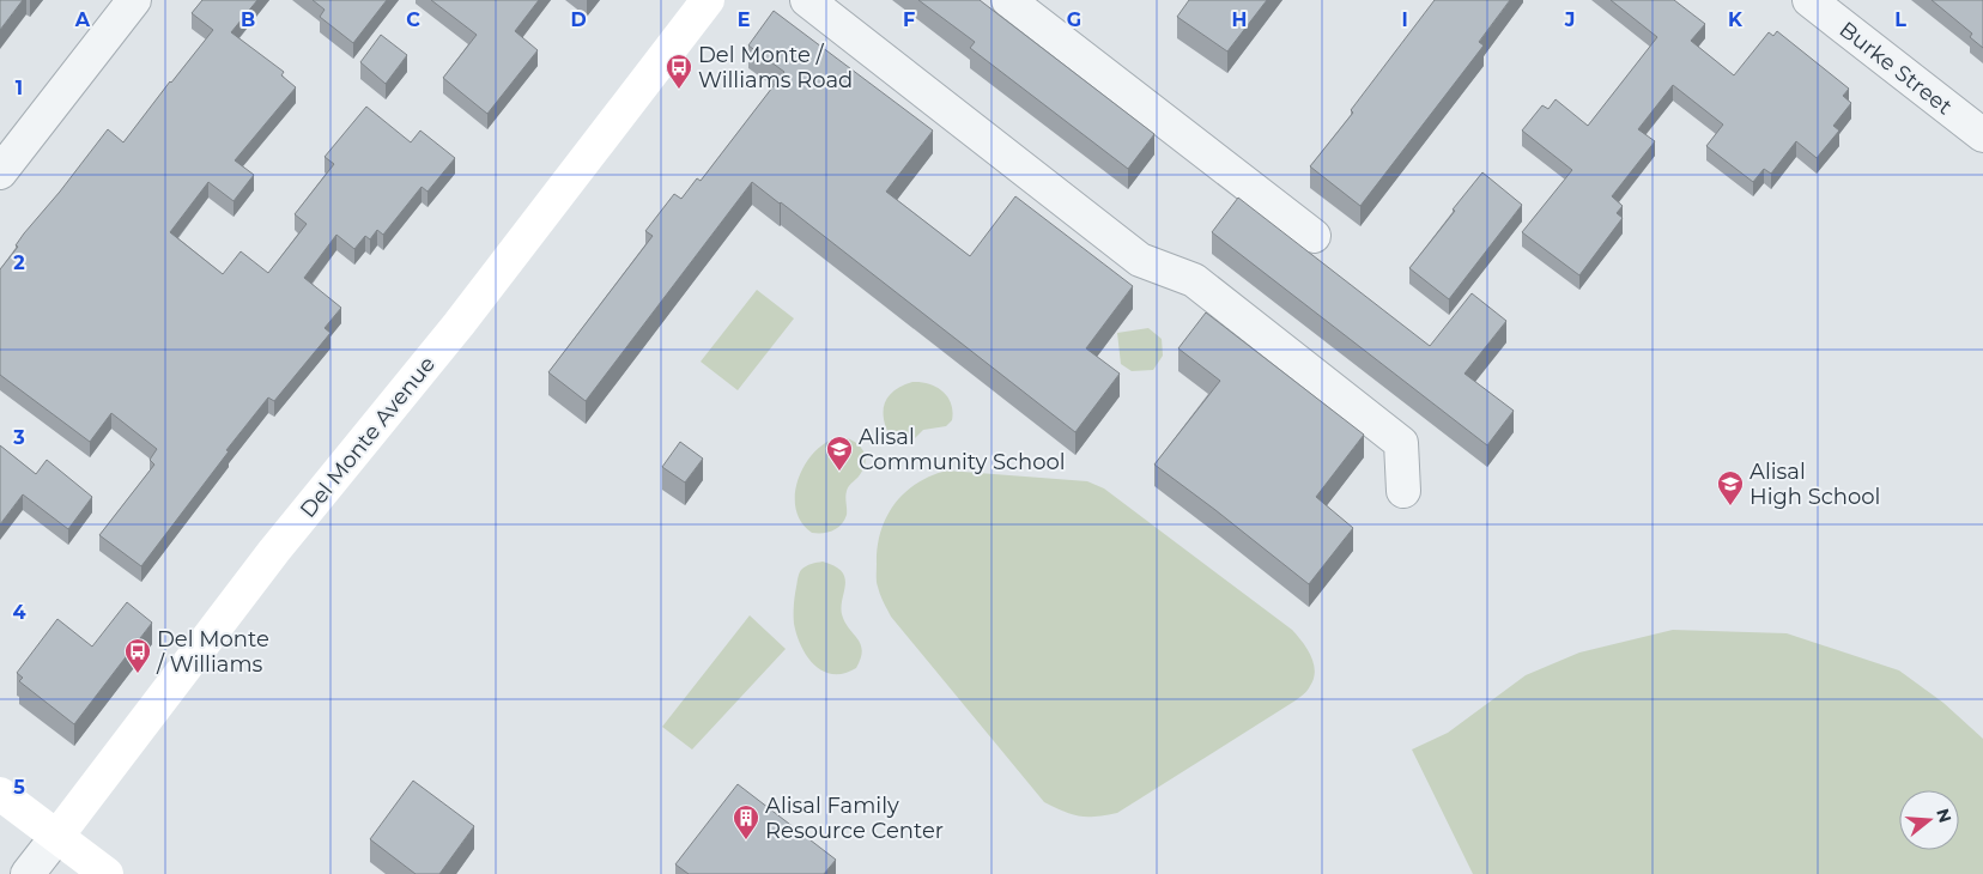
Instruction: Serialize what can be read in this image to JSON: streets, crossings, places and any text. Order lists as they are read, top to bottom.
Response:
{
  "streets": {
    "street": ["Burke Street", "Del Monte Avenue"]
  },
  "places": {
    "bus stop": ["Del Monte / Williams Road", "Del Monte / Williams"],
    "school or university": ["Alisal Community School", "Alisal High School"],
    "building": ["Alisal Family Resource Center"]
  },
  "north": "right",
  "grid": {
    "columns": [
      "A",
      "B",
      "C",
      "D",
      "E",
      "F",
      "G",
      "H",
      "I",
      "J",
      "K",
      "L"
    ],
    "rows": [
      "1",
      "2",
      "3",
      "4",
      "5"
    ]
  }
}
